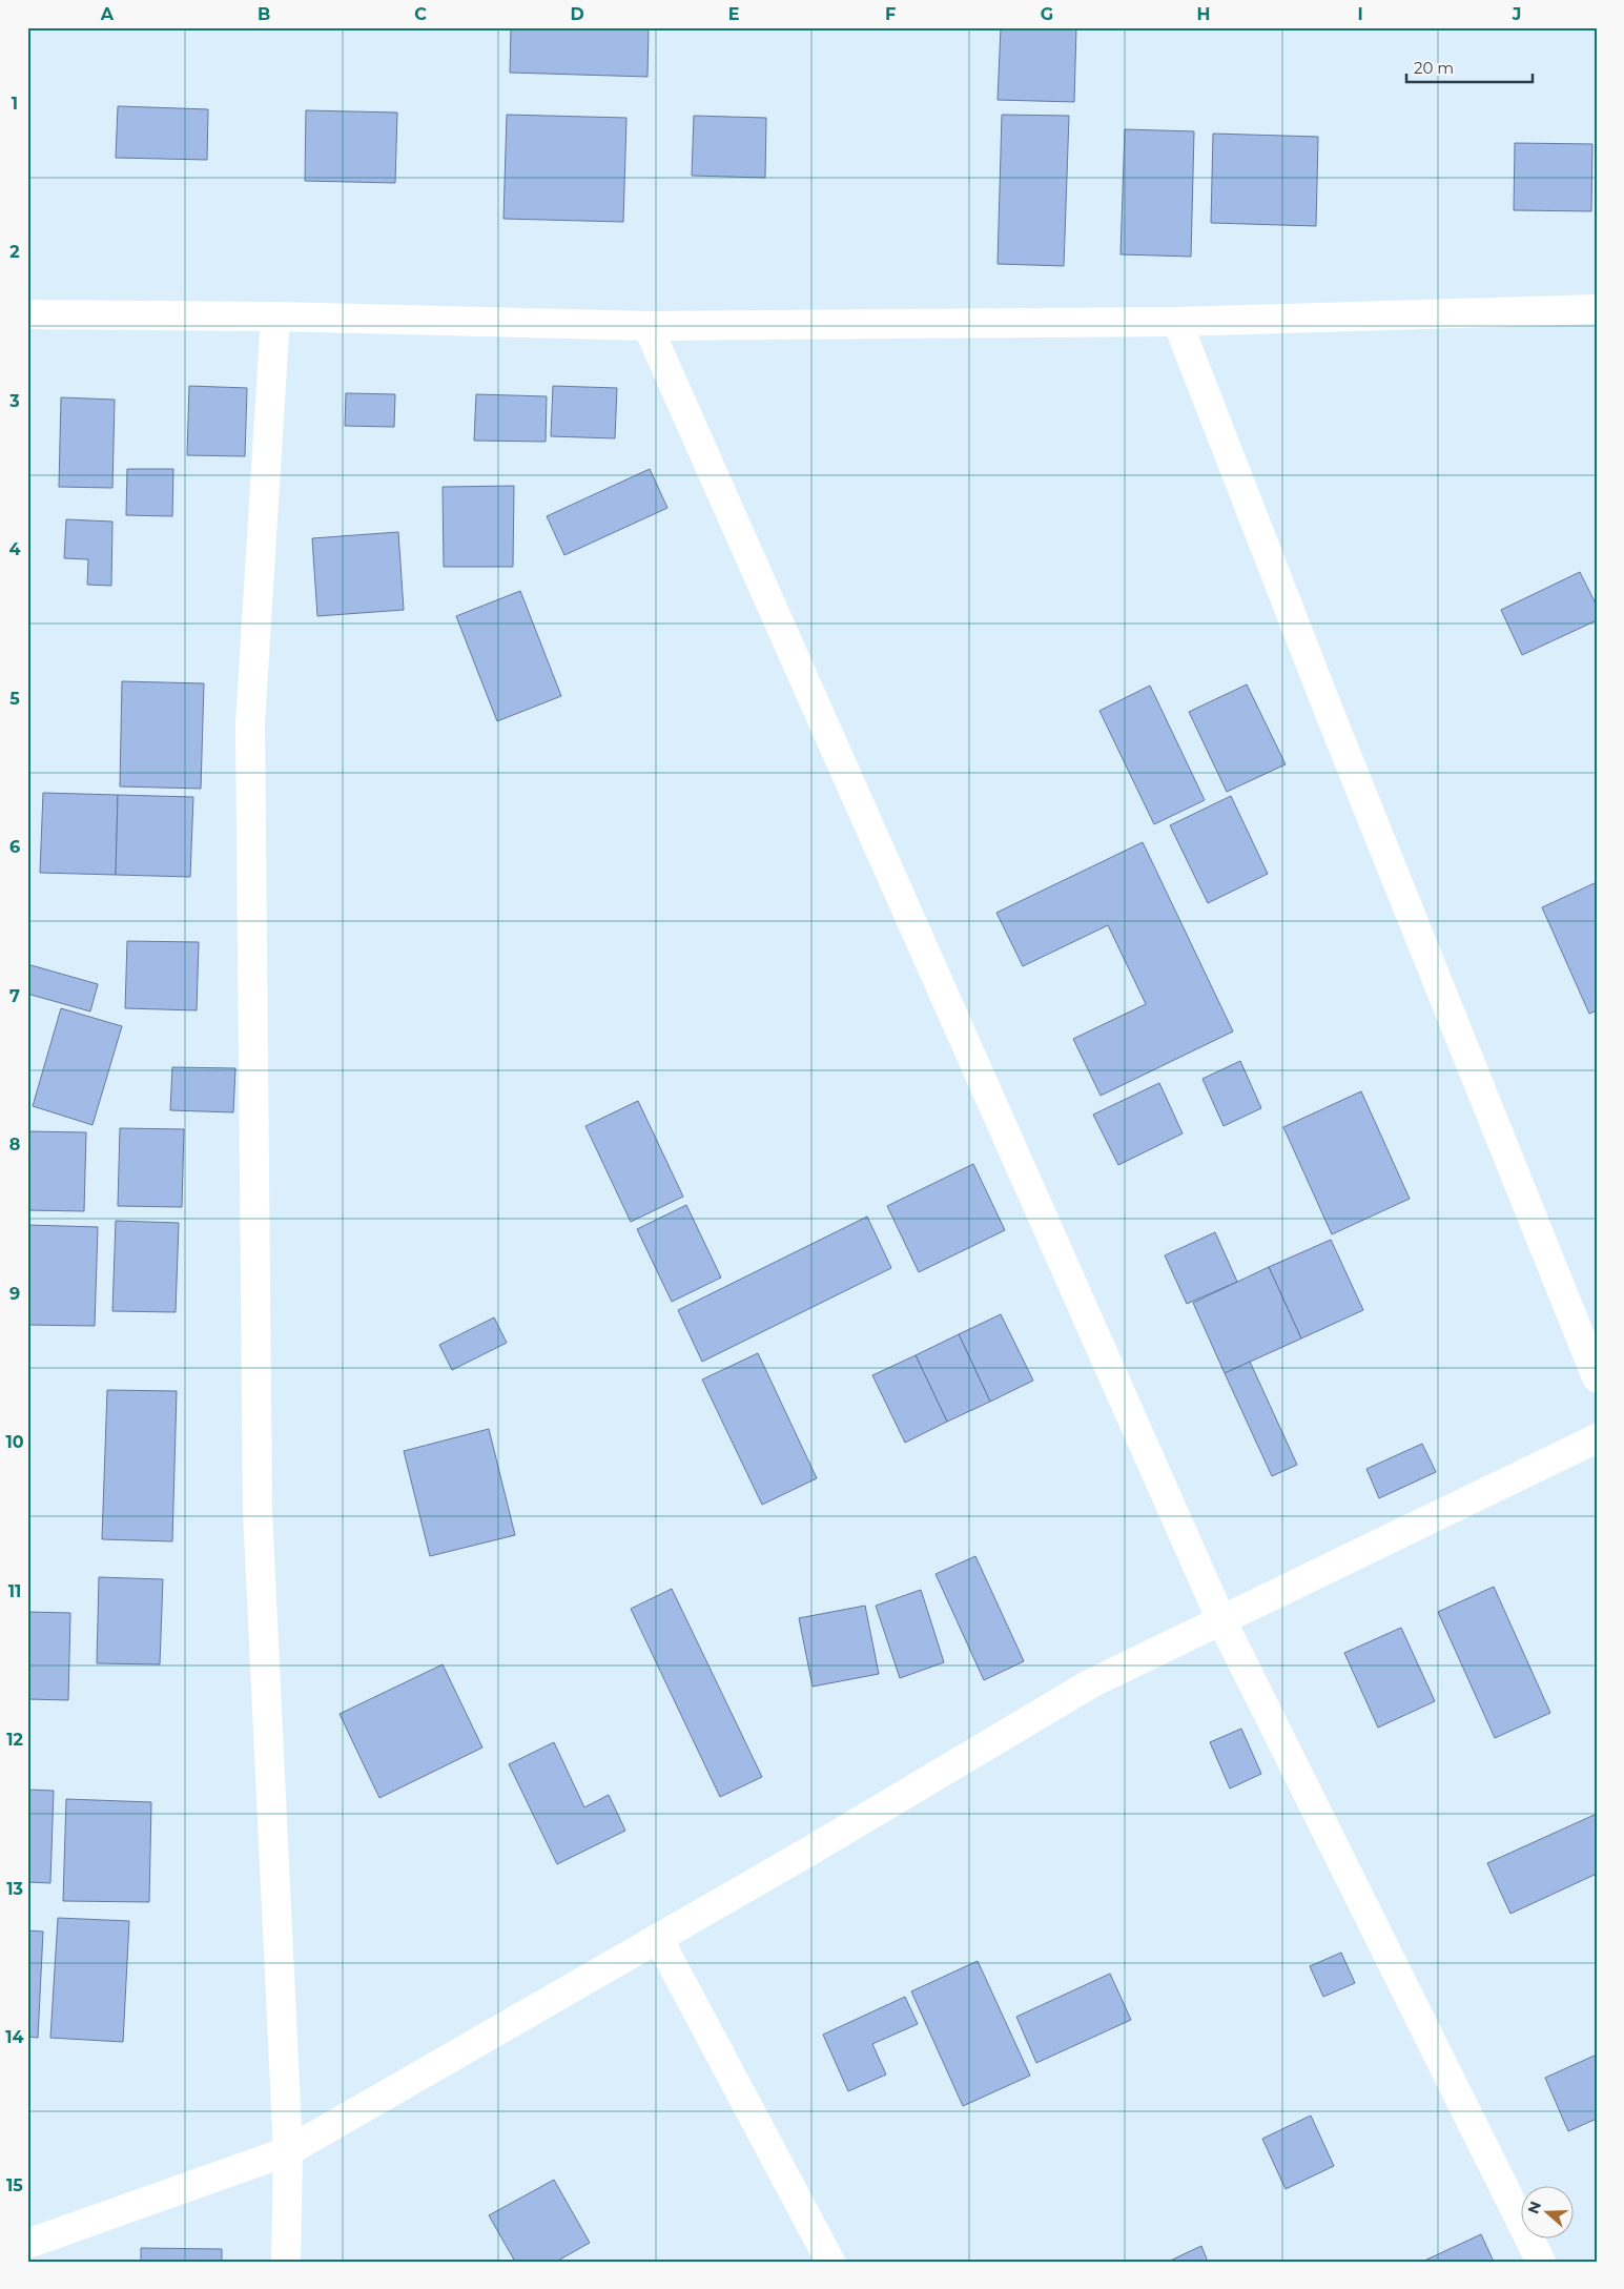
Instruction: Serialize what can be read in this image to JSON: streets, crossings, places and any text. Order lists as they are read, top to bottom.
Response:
{
  "scale_bar": "20 m",
  "north": "left",
  "grid": {
    "columns": [
      "A",
      "B",
      "C",
      "D",
      "E",
      "F",
      "G",
      "H",
      "I",
      "J"
    ],
    "rows": [
      "1",
      "2",
      "3",
      "4",
      "5",
      "6",
      "7",
      "8",
      "9",
      "10",
      "11",
      "12",
      "13",
      "14",
      "15"
    ]
  }
}
